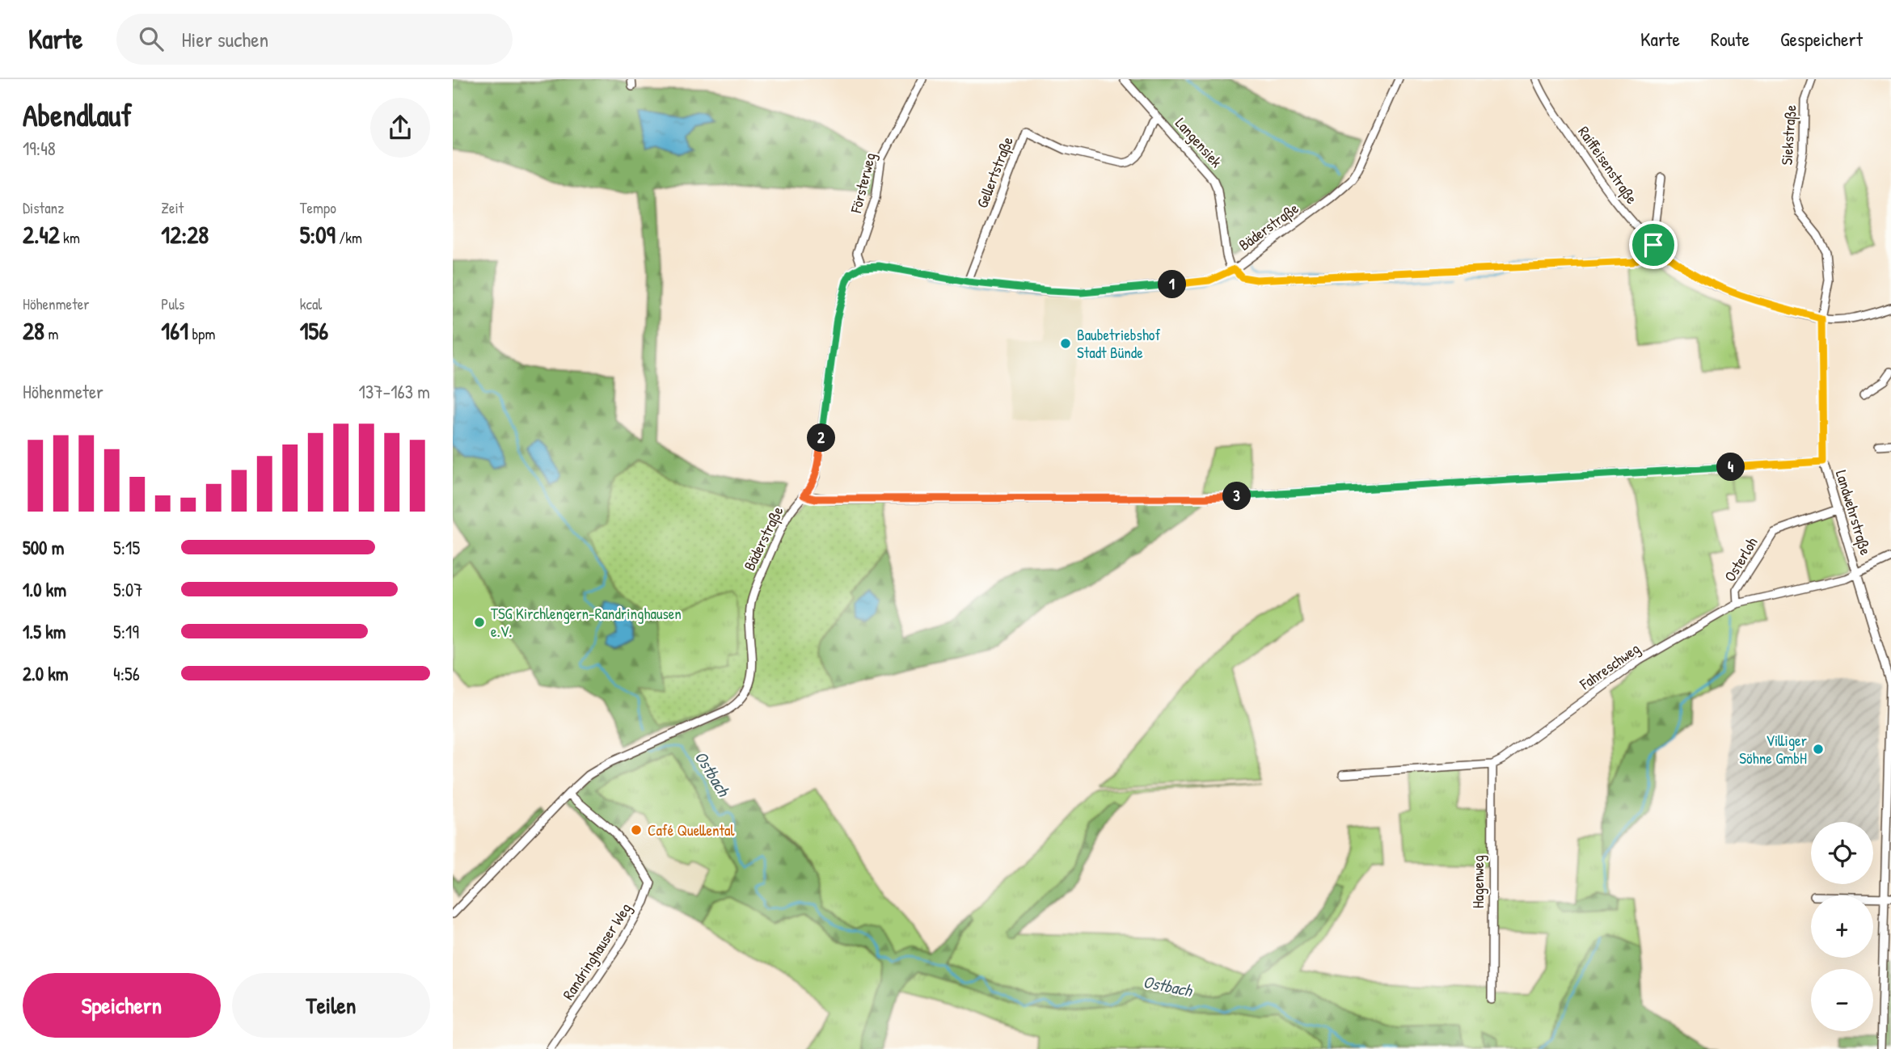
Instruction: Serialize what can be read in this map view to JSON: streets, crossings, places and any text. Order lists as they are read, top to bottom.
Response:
{
  "streets": {
    "street": [
      "Siekstraße",
      "Langensiek",
      "Raiffeisenstraße",
      "Gellertstraße",
      "Försterweg",
      "Bäderstraße",
      "Landwehrstraße",
      "Osterloh",
      "Fahreschweg",
      "Hagenweg",
      "Randringhauser Weg"
    ]
  },
  "crossings": [
    ["Siekstraße", "Raiffeisenstraße"],
    ["Siekstraße", "Landwehrstraße"],
    ["Langensiek", "Gellertstraße"],
    ["Langensiek", "Bäderstraße"],
    ["Raiffeisenstraße", "Landwehrstraße"],
    ["Gellertstraße", "Bäderstraße"],
    ["Försterweg", "Bäderstraße"],
    ["Bäderstraße", "Randringhauser Weg"],
    ["Landwehrstraße", "Osterloh"],
    ["Landwehrstraße", "Fahreschweg"],
    ["Osterloh", "Fahreschweg"],
    ["Fahreschweg", "Hagenweg"]
  ],
  "water": ["Ostbach"],
  "places": [
    "Baubetriebshof Stadt Bünde",
    "TSG Kirchlengern-Randringhausen e.V.",
    "Villiger Söhne GmbH",
    "Café Quellental"
  ],
  "page": {
    "header": "Karte",
    "search": "Hier suchen",
    "nav": ["Karte", "Route", "Gespeichert"],
    "heading": ["Abendlauf", "19:48"],
    "stats": [
      ["Distanz", "2.42 km"],
      ["Zeit", "12:28"],
      ["Tempo", "5:09 /km"],
      ["Höhenmeter", "28 m"],
      ["Puls", "161 bpm"],
      ["kcal", "156"]
    ],
    "pins": [
      "1",
      "2",
      "4",
      "3"
    ],
    "chart": ["Höhenmeter", "137–163 m"],
    "list": [
      {
        "name": "500 m",
        "note": "5:15"
      },
      {
        "name": "1.0 km",
        "note": "5:07"
      },
      {
        "name": "1.5 km",
        "note": "5:19"
      },
      {
        "name": "2.0 km",
        "note": "4:56"
      }
    ],
    "map_buttons": ["+", "−"],
    "buttons": ["Speichern", "Teilen"]
  }
}
